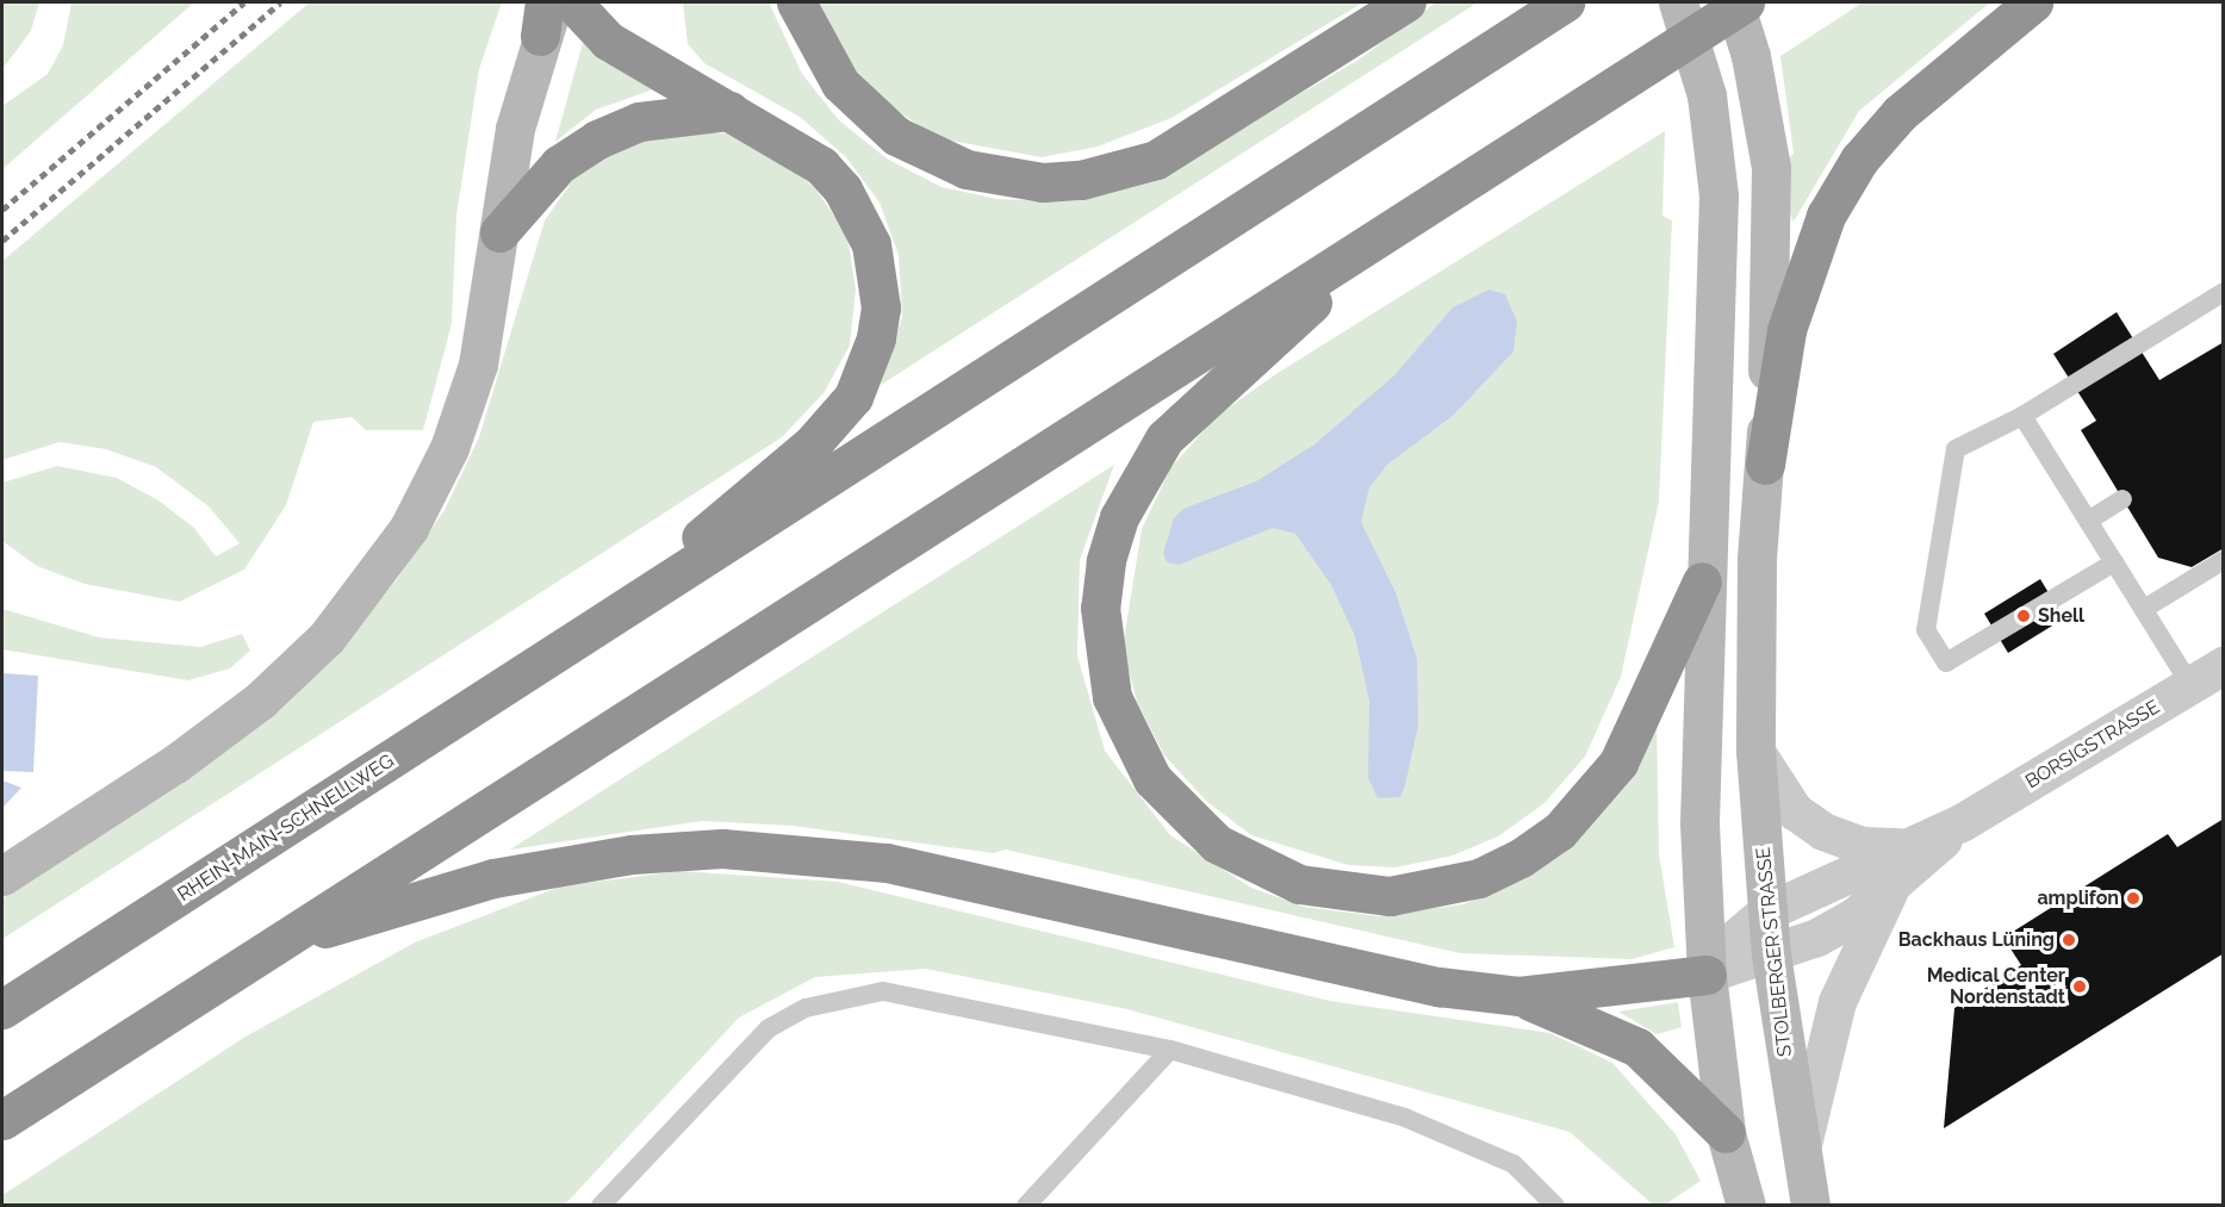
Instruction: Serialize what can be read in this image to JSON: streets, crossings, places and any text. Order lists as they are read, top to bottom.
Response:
{
  "streets": {
    "highway": ["RHEIN-MAIN-SCHNELLWEG"],
    "main road": ["STOLBERGER STRASSE"],
    "street": ["BORSIGSTRASSE"]
  },
  "crossings": [
    ["BORSIGSTRASSE", "STOLBERGER STRASSE"]
  ],
  "places": [
    "Shell",
    "amplifon",
    "Backhaus Lüning",
    "Medical Center Nordenstadt"
  ]
}
